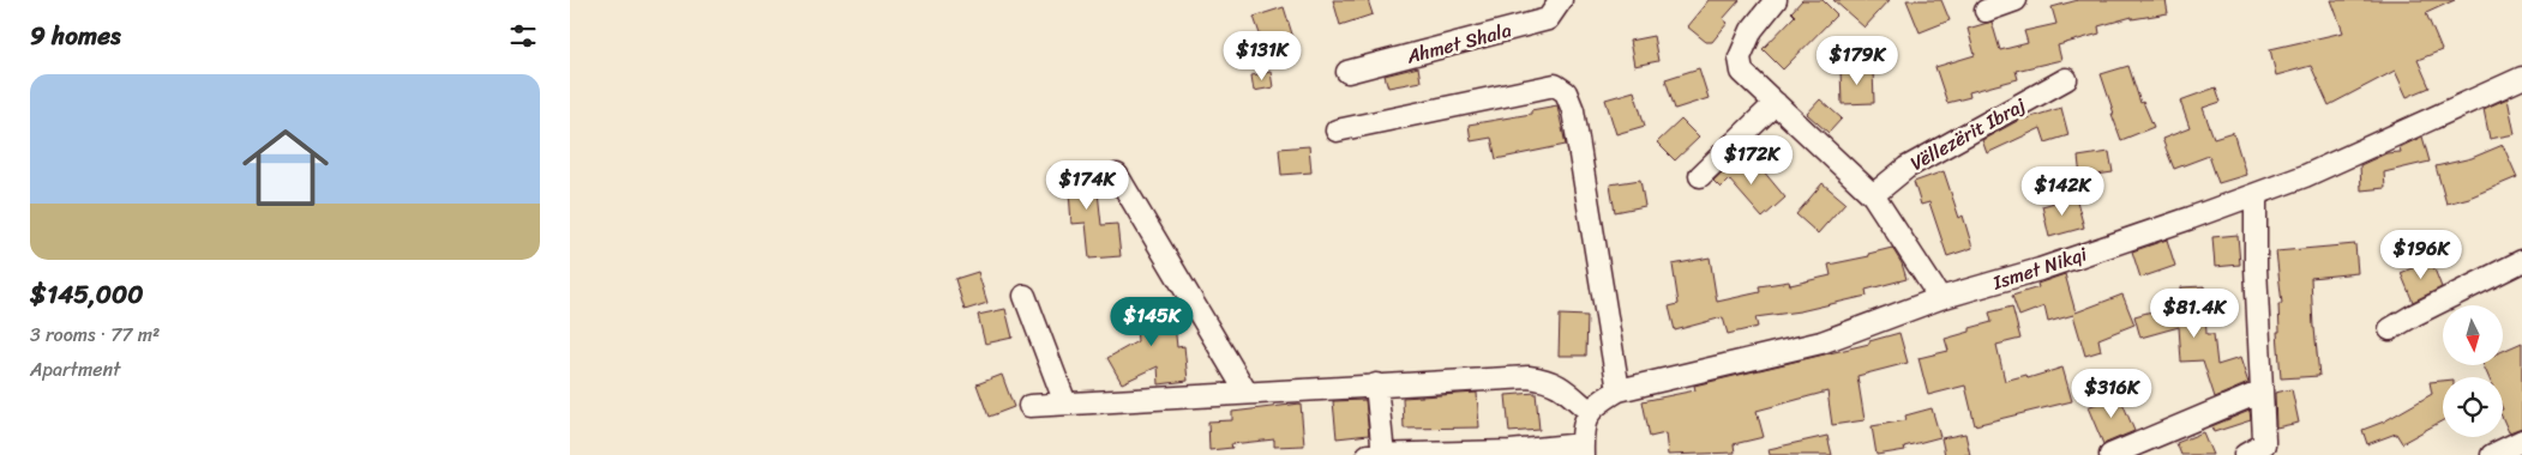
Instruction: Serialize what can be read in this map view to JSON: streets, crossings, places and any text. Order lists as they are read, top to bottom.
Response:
{
  "streets": {
    "street": ["Ahmet Shala", "Vëllezërit Ibraj", "Ismet Nikqi"]
  },
  "north": "bottom",
  "page": {
    "heading": "9 homes",
    "price": [
      "$131K",
      "$179K",
      "$172K",
      "$174K",
      "$142K",
      "$196K",
      "$81.4K",
      "$145K",
      "$316K"
    ],
    "list": [
      {
        "name": "$145,000",
        "note": "3 rooms · 77 m² · Apartment"
      }
    ]
  }
}
